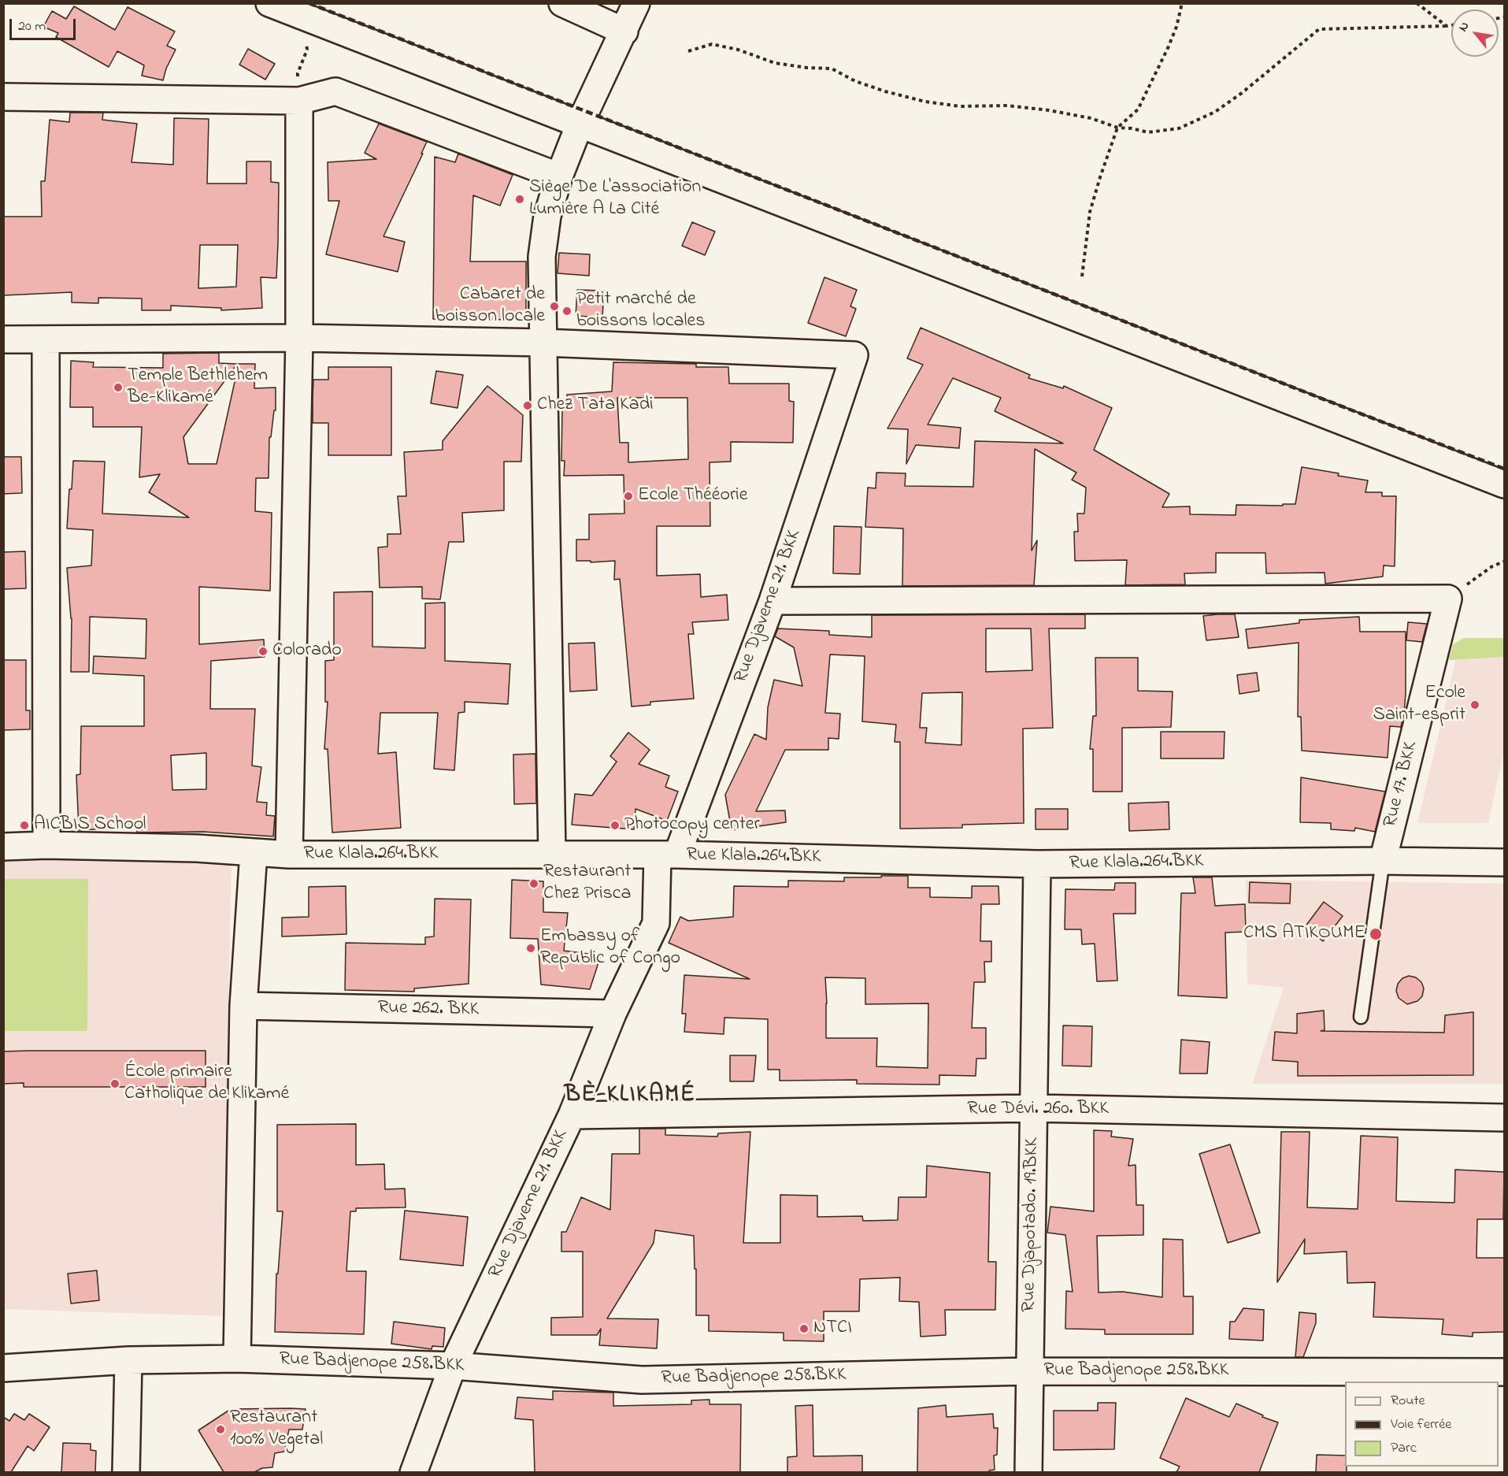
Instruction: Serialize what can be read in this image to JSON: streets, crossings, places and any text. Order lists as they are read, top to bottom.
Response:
{
  "streets": {
    "street": [
      "Rue Djaveme 21. BKK",
      "Rue 17. BKK",
      "Rue Klala.264.BKK",
      "Rue 262. BKK",
      "Rue Dévi. 260. BKK",
      "Rue Djapotado. 19.BKK",
      "Rue Badjenope 258.BKK"
    ]
  },
  "crossings": [
    ["Rue Djaveme 21. BKK", "Rue Klala.264.BKK"],
    ["Rue Djaveme 21. BKK", "Rue 262. BKK"],
    ["Rue Djaveme 21. BKK", "Rue Dévi. 260. BKK"],
    ["Rue Djaveme 21. BKK", "Rue Badjenope 258.BKK"],
    ["Rue 17. BKK", "Rue Klala.264.BKK"],
    ["Rue Klala.264.BKK", "Rue Djapotado. 19.BKK"],
    ["Rue Dévi. 260. BKK", "Rue Djapotado. 19.BKK"],
    ["Rue Djapotado. 19.BKK", "Rue Badjenope 258.BKK"]
  ],
  "districts": ["BÈ-KLIKAMÉ"],
  "places": [
    "Siège De L'association Lumière A La Cité",
    "Cabaret de boisson locale",
    "Petit marché de boissons locales",
    "Temple Bethlehem Be-Klikamé",
    "Chez Tata Kadi",
    "Ecole Thééorie",
    "Colorado",
    "Ecole Saint-esprit",
    "AICBIS School",
    "Photocopy center",
    "Restaurant Chez Prisca",
    "CMS ATIKOUME",
    "Embassy of Republic of Congo",
    "École primaire Catholique de Klikamé",
    "NTCI",
    "Restaurant 100% Vegetal"
  ],
  "legend": ["Route", "Voie ferrée", "Parc"],
  "scale_bar": "20 m",
  "north": "top left"
}
